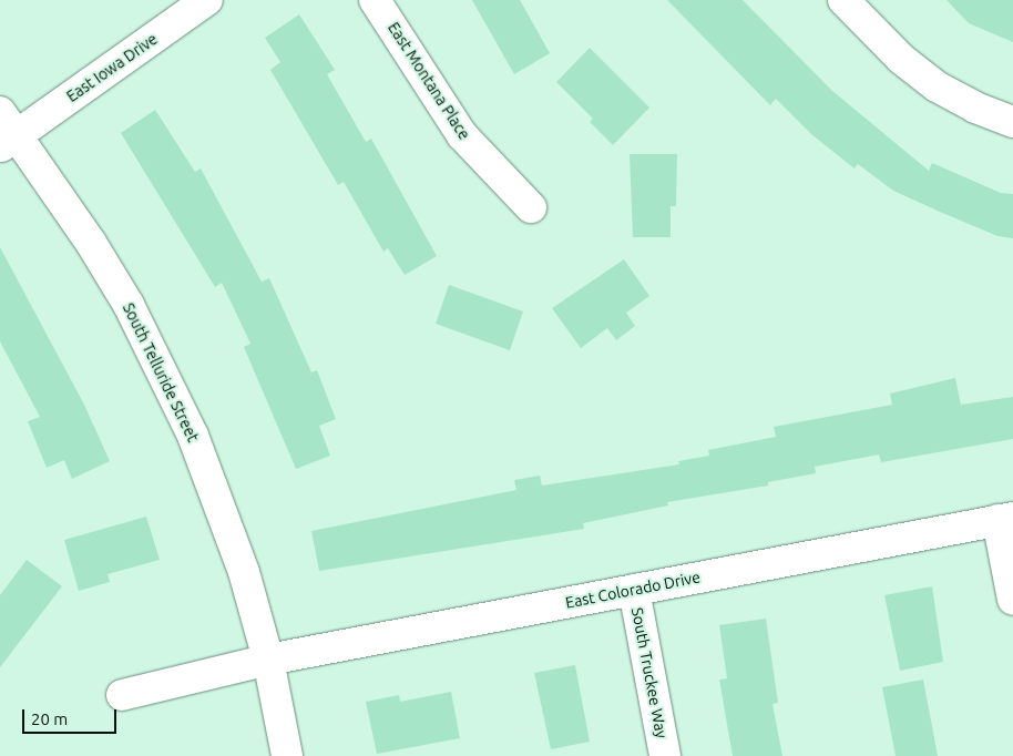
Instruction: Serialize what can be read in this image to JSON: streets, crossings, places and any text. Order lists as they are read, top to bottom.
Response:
{
  "streets": {
    "street": [
      "East Iowa Drive",
      "East Montana Place",
      "South Telluride Street",
      "East Colorado Drive",
      "South Truckee Way"
    ]
  },
  "crossings": [
    ["East Iowa Drive", "South Telluride Street"],
    ["South Telluride Street", "East Colorado Drive"],
    ["East Colorado Drive", "South Truckee Way"]
  ],
  "scale_bar": "20 m"
}
